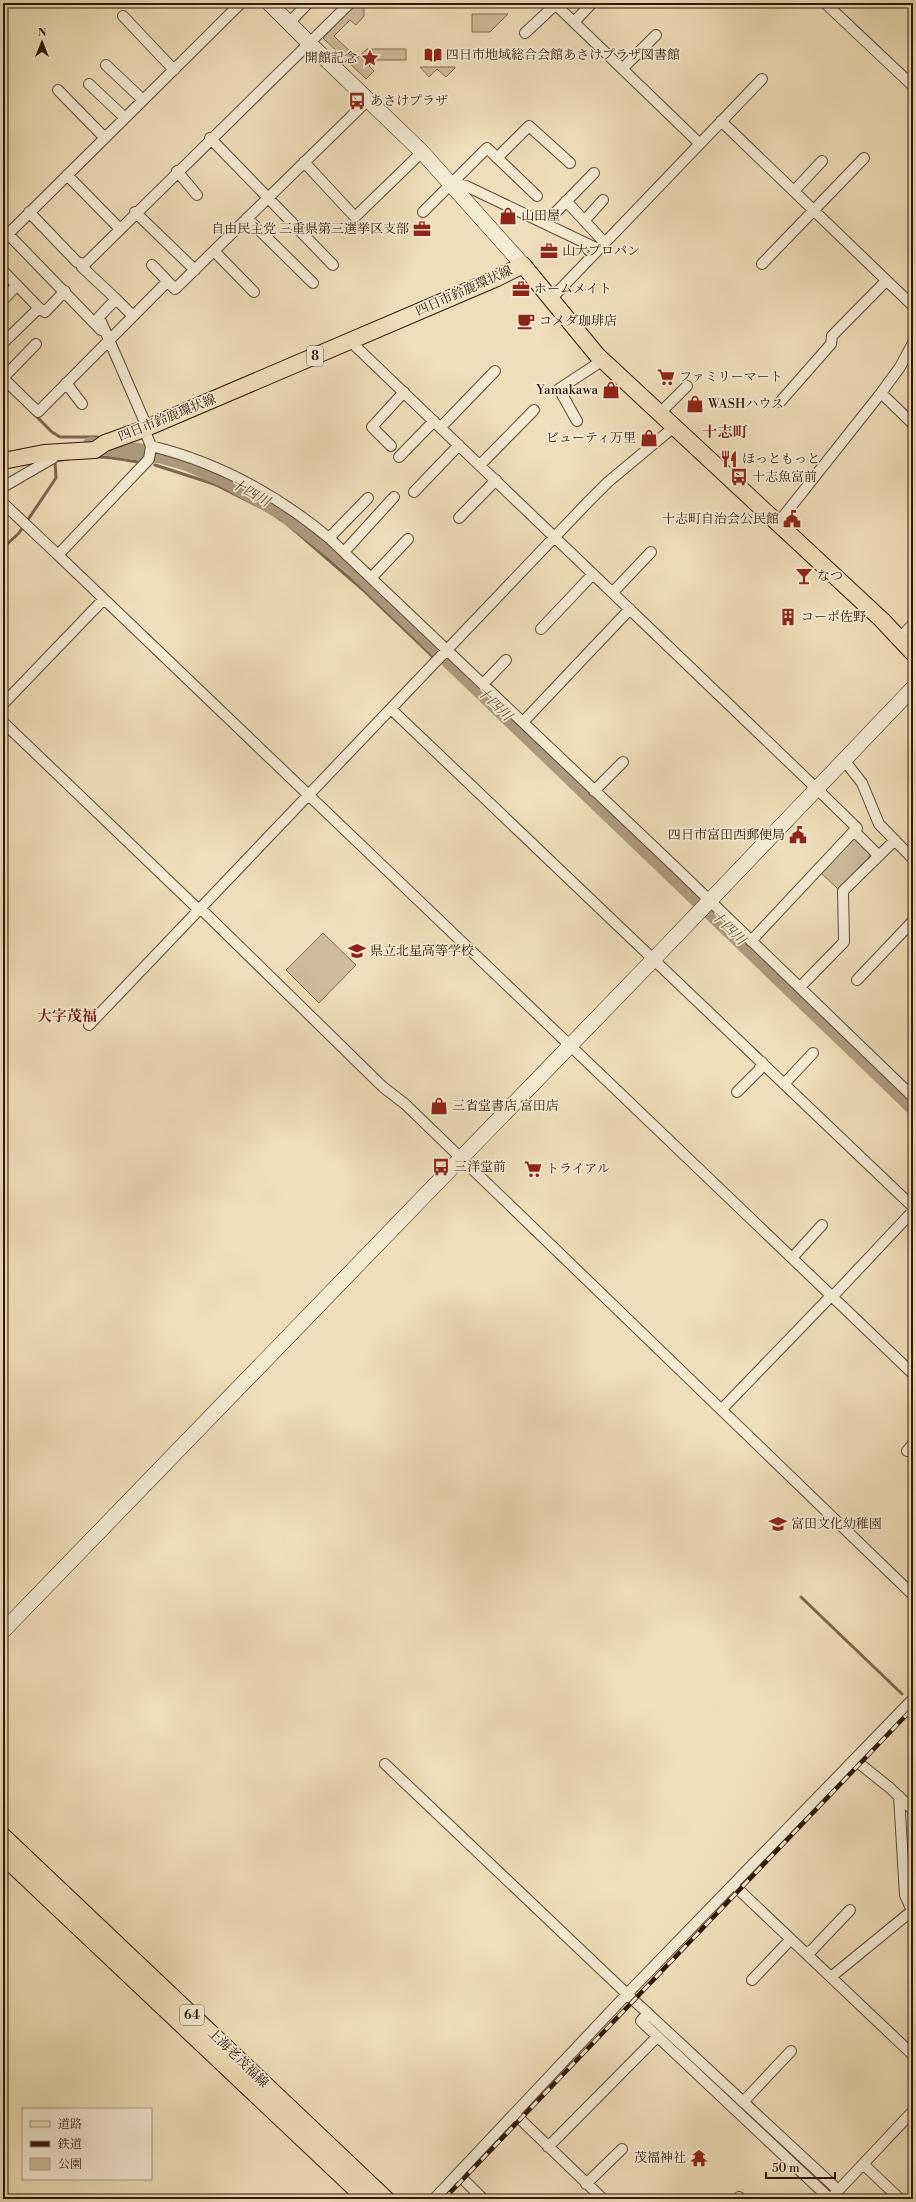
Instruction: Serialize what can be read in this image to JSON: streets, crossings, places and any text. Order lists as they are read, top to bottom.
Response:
{
  "streets": {
    "main road": [
      "四日市鈴鹿環状線",
      "8",
      "64",
      "上海老茂福線"
    ]
  },
  "districts": ["十志町", "大字茂福"],
  "water": ["十四川"],
  "places": {
    "library": ["四日市地域総合会館あさけプラザ図書館"],
    "place": ["開館記念"],
    "bus stop": ["あさけプラザ", "十志魚富前", "三洋堂前"],
    "shop": [
      "山田屋",
      "Yamakawa",
      "WASHハウス",
      "ビューティ万里",
      "三省堂書店 富田店"
    ],
    "office": ["自由民主党 三重県第三選挙区支部", "山大プロパン", "ホームメイト"],
    "cafe": ["コメダ珈琲店"],
    "supermarket": ["ファミリーマート", "トライアル"],
    "restaurant": ["ほっともっと"],
    "public building": ["十志町自治会公民館", "四日市富田西郵便局"],
    "bar": ["なつ"],
    "building": ["コーポ佐野"],
    "school or university": ["県立北星高等学校", "富田文化幼稚園"],
    "temple": ["茂福神社"]
  },
  "legend": ["道路", "鉄道", "公園"],
  "scale_bar": "50 m",
  "north": "top"
}
